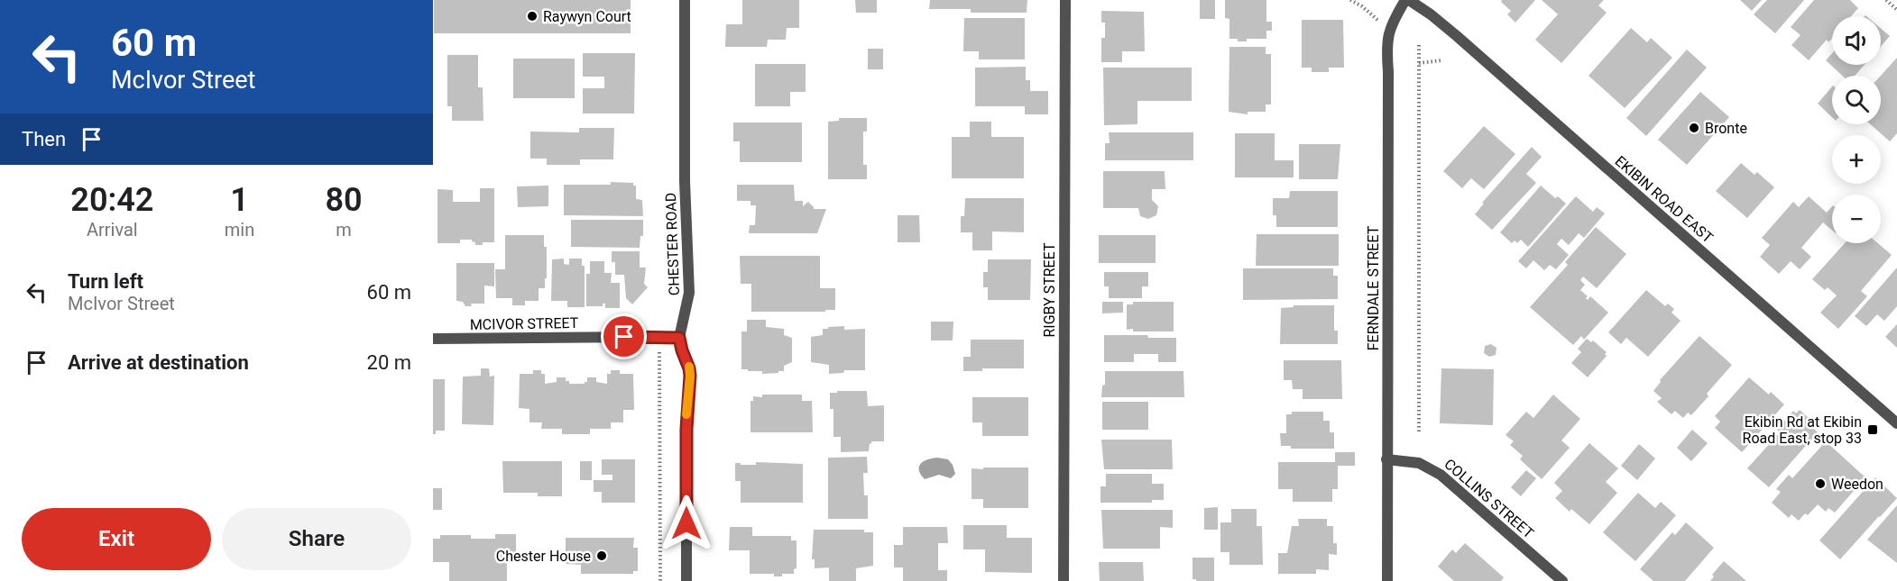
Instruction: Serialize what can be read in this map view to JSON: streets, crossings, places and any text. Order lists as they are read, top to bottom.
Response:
{
  "streets": {
    "street": [
      "EKIBIN ROAD EAST",
      "CHESTER ROAD",
      "FERNDALE STREET",
      "RIGBY STREET",
      "MCIVOR STREET",
      "COLLINS STREET"
    ]
  },
  "crossings": [
    ["CHESTER ROAD", "MCIVOR STREET"],
    ["FERNDALE STREET", "COLLINS STREET"]
  ],
  "places": {
    "other": [
      "Raywyn Court",
      "Bronte",
      "Weedon",
      "Chester House"
    ],
    "transit": ["Ekibin Rd at Ekibin Road East, stop 33"]
  },
  "page": {
    "turn": ["60 m", "McIvor Street"],
    "map_buttons": ["+", "−"],
    "then": "Then",
    "eta": [
      "20:42",
      "Arrival",
      "1",
      "min",
      "80",
      "m"
    ],
    "list": [
      {
        "name": "Turn left",
        "note": "McIvor Street",
        "value": "60 m"
      },
      {
        "name": "Arrive at destination",
        "value": "20 m"
      }
    ],
    "buttons": ["Exit", "Share"]
  }
}
